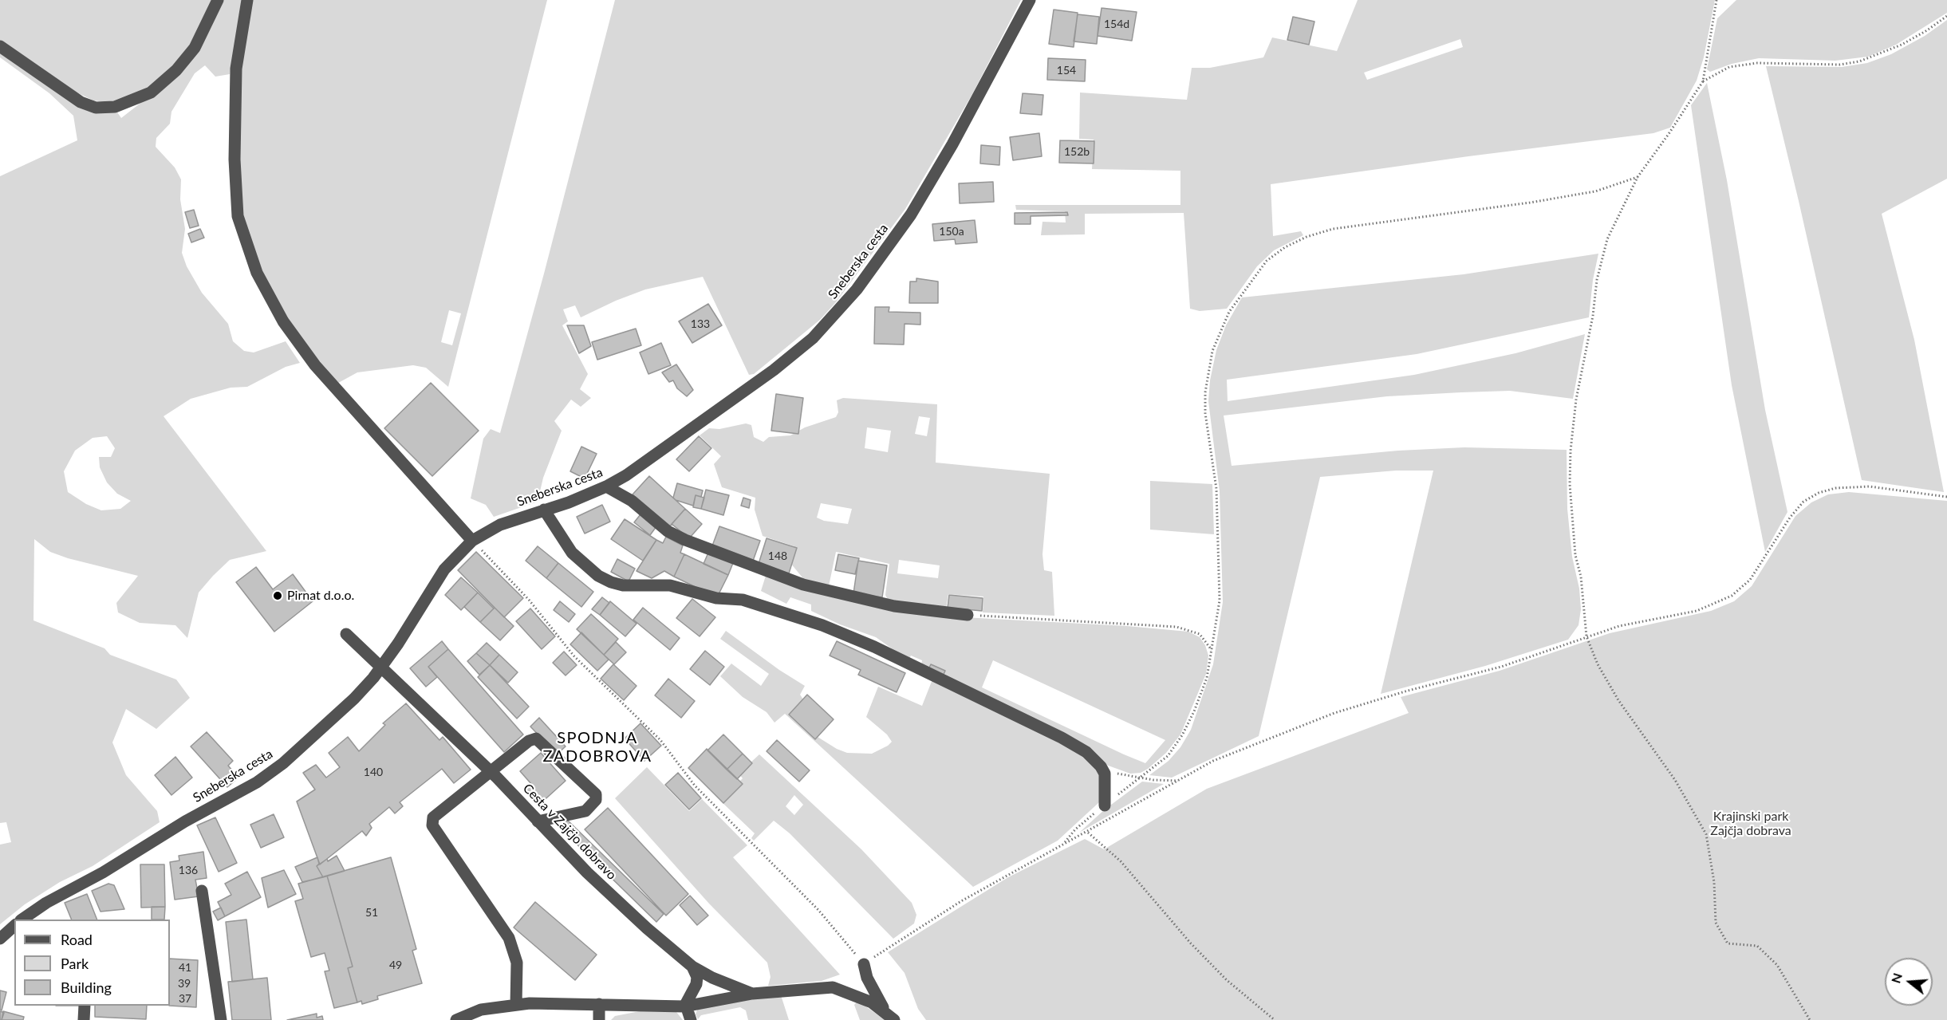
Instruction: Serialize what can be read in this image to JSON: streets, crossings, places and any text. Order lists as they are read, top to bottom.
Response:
{
  "streets": {
    "street": ["Sneberska cesta", "Cesta v Zajčjo dobravo"]
  },
  "crossings": [
    ["Sneberska cesta", "Cesta v Zajčjo dobravo"]
  ],
  "districts": ["SPODNJA ZADOBROVA"],
  "parks": ["Krajinski park Zajčja dobrava"],
  "places": ["Pirnat d.o.o."],
  "house_numbers": [
    "154d",
    "154",
    "152b",
    "150a",
    "133",
    "148",
    "140",
    "136",
    "51",
    "49",
    "41",
    "39",
    "37"
  ],
  "legend": ["Road", "Park", "Building"],
  "north": "left"
}
